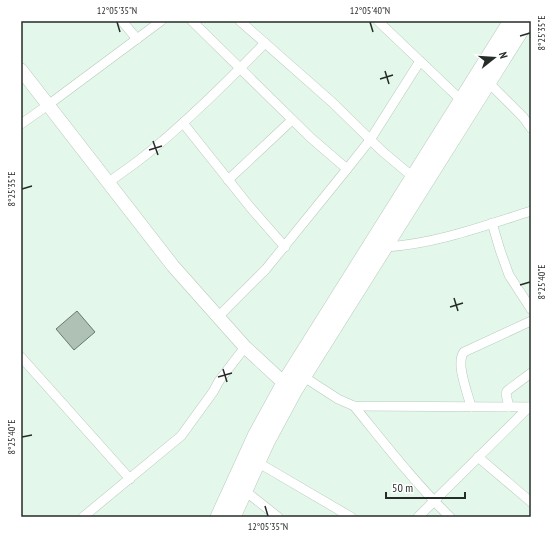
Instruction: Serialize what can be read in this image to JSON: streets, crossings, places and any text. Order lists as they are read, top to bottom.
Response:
{
  "scale_bar": "50 m",
  "north": "right",
  "coordinates": [
    "12°05'35\"N",
    "12°05'40\"N",
    "8°25'35\"E",
    "8°25'40\"E"
  ]
}
